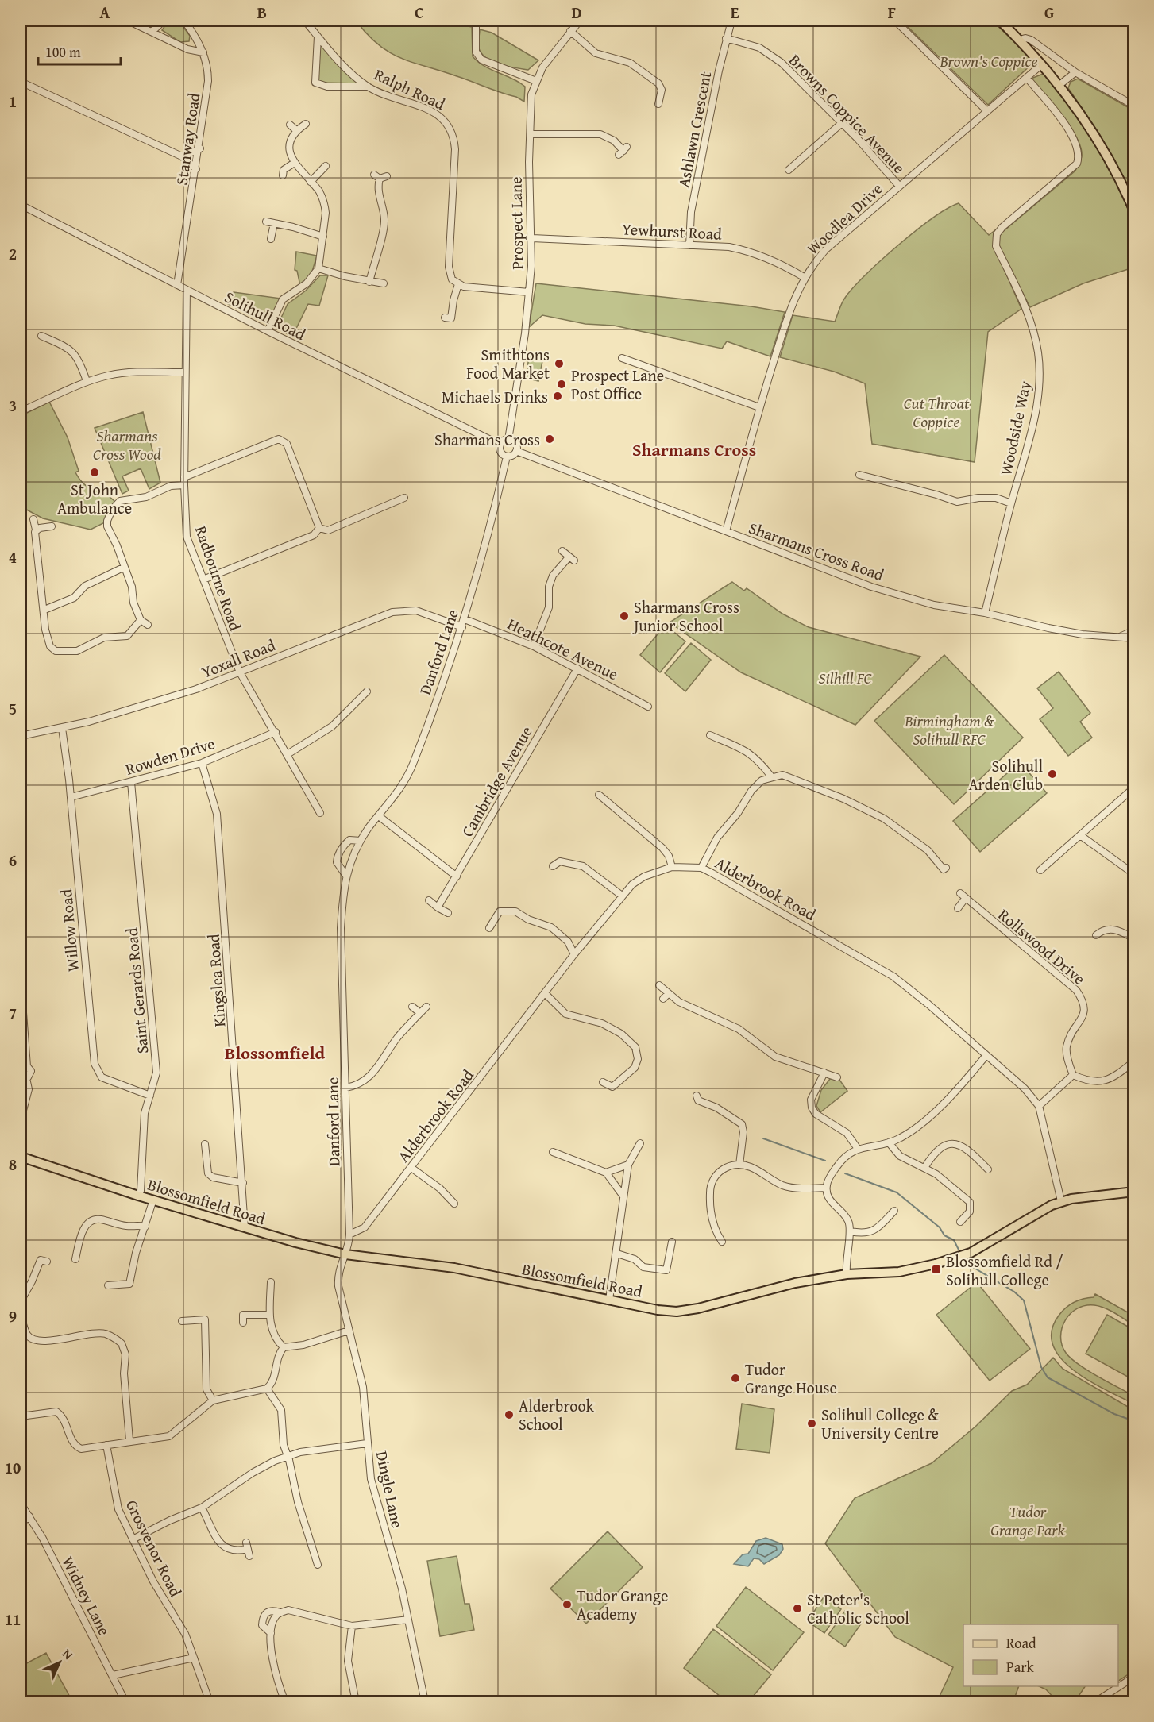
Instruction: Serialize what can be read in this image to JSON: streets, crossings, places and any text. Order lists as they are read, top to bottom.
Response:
{
  "streets": {
    "main road": ["Blossomfield Road"],
    "street": [
      "Ralph Road",
      "Browns Coppice Avenue",
      "Ashlawn Crescent",
      "Stanway Road",
      "Woodlea Drive",
      "Prospect Lane",
      "Yewhurst Road",
      "Solihull Road",
      "Woodside Way",
      "Sharmans Cross Road",
      "Radbourne Road",
      "Heathcote Avenue",
      "Danford Lane",
      "Yoxall Road",
      "Rowden Drive",
      "Cambridge Avenue",
      "Alderbrook Road",
      "Willow Road",
      "Rollswood Drive",
      "Kingslea Road",
      "Saint Gerards Road",
      "Dingle Lane",
      "Grosvenor Road",
      "Widney Lane"
    ]
  },
  "crossings": [
    ["Browns Coppice Avenue", "Ashlawn Crescent"],
    ["Browns Coppice Avenue", "Woodlea Drive"],
    ["Ashlawn Crescent", "Yewhurst Road"],
    ["Stanway Road", "Solihull Road"],
    ["Woodlea Drive", "Yewhurst Road"],
    ["Woodlea Drive", "Woodside Way"],
    ["Woodlea Drive", "Sharmans Cross Road"],
    ["Prospect Lane", "Yewhurst Road"],
    ["Prospect Lane", "Solihull Road"],
    ["Prospect Lane", "Sharmans Cross Road"],
    ["Prospect Lane", "Danford Lane"],
    ["Solihull Road", "Sharmans Cross Road"],
    ["Solihull Road", "Radbourne Road"],
    ["Solihull Road", "Danford Lane"],
    ["Woodside Way", "Sharmans Cross Road"],
    ["Sharmans Cross Road", "Danford Lane"],
    ["Radbourne Road", "Yoxall Road"],
    ["Radbourne Road", "Rowden Drive"],
    ["Heathcote Avenue", "Danford Lane"],
    ["Heathcote Avenue", "Cambridge Avenue"],
    ["Danford Lane", "Yoxall Road"],
    ["Danford Lane", "Alderbrook Road"],
    ["Danford Lane", "Blossomfield Road"],
    ["Danford Lane", "Dingle Lane"],
    ["Yoxall Road", "Willow Road"],
    ["Rowden Drive", "Willow Road"],
    ["Rowden Drive", "Kingslea Road"],
    ["Rowden Drive", "Saint Gerards Road"],
    ["Alderbrook Road", "Blossomfield Road"],
    ["Willow Road", "Saint Gerards Road"],
    ["Kingslea Road", "Blossomfield Road"],
    ["Saint Gerards Road", "Blossomfield Road"],
    ["Blossomfield Road", "Dingle Lane"]
  ],
  "districts": ["Sharmans Cross", "Blossomfield"],
  "parks": [
    "Brown's Coppice",
    "Cut Throat Coppice",
    "Sharmans Cross Wood",
    "Silhill FC",
    "Birmingham & Solihull RFC",
    "Tudor Grange Park"
  ],
  "places": {
    "other": [
      "Smithtons Food Market",
      "Prospect Lane Post Office",
      "Michaels Drinks",
      "Sharmans Cross",
      "St John Ambulance",
      "Sharmans Cross Junior School",
      "Solihull Arden Club",
      "Tudor Grange House",
      "Alderbrook School",
      "Solihull College & University Centre",
      "Tudor Grange Academy",
      "St Peter's Catholic School"
    ],
    "transit": ["Blossomfield Rd / Solihull College"]
  },
  "legend": ["Road", "Park"],
  "scale_bar": "100 m",
  "north": "top right",
  "grid": {
    "columns": [
      "A",
      "B",
      "C",
      "D",
      "E",
      "F",
      "G"
    ],
    "rows": [
      "1",
      "2",
      "3",
      "4",
      "5",
      "6",
      "7",
      "8",
      "9",
      "10",
      "11"
    ]
  }
}
